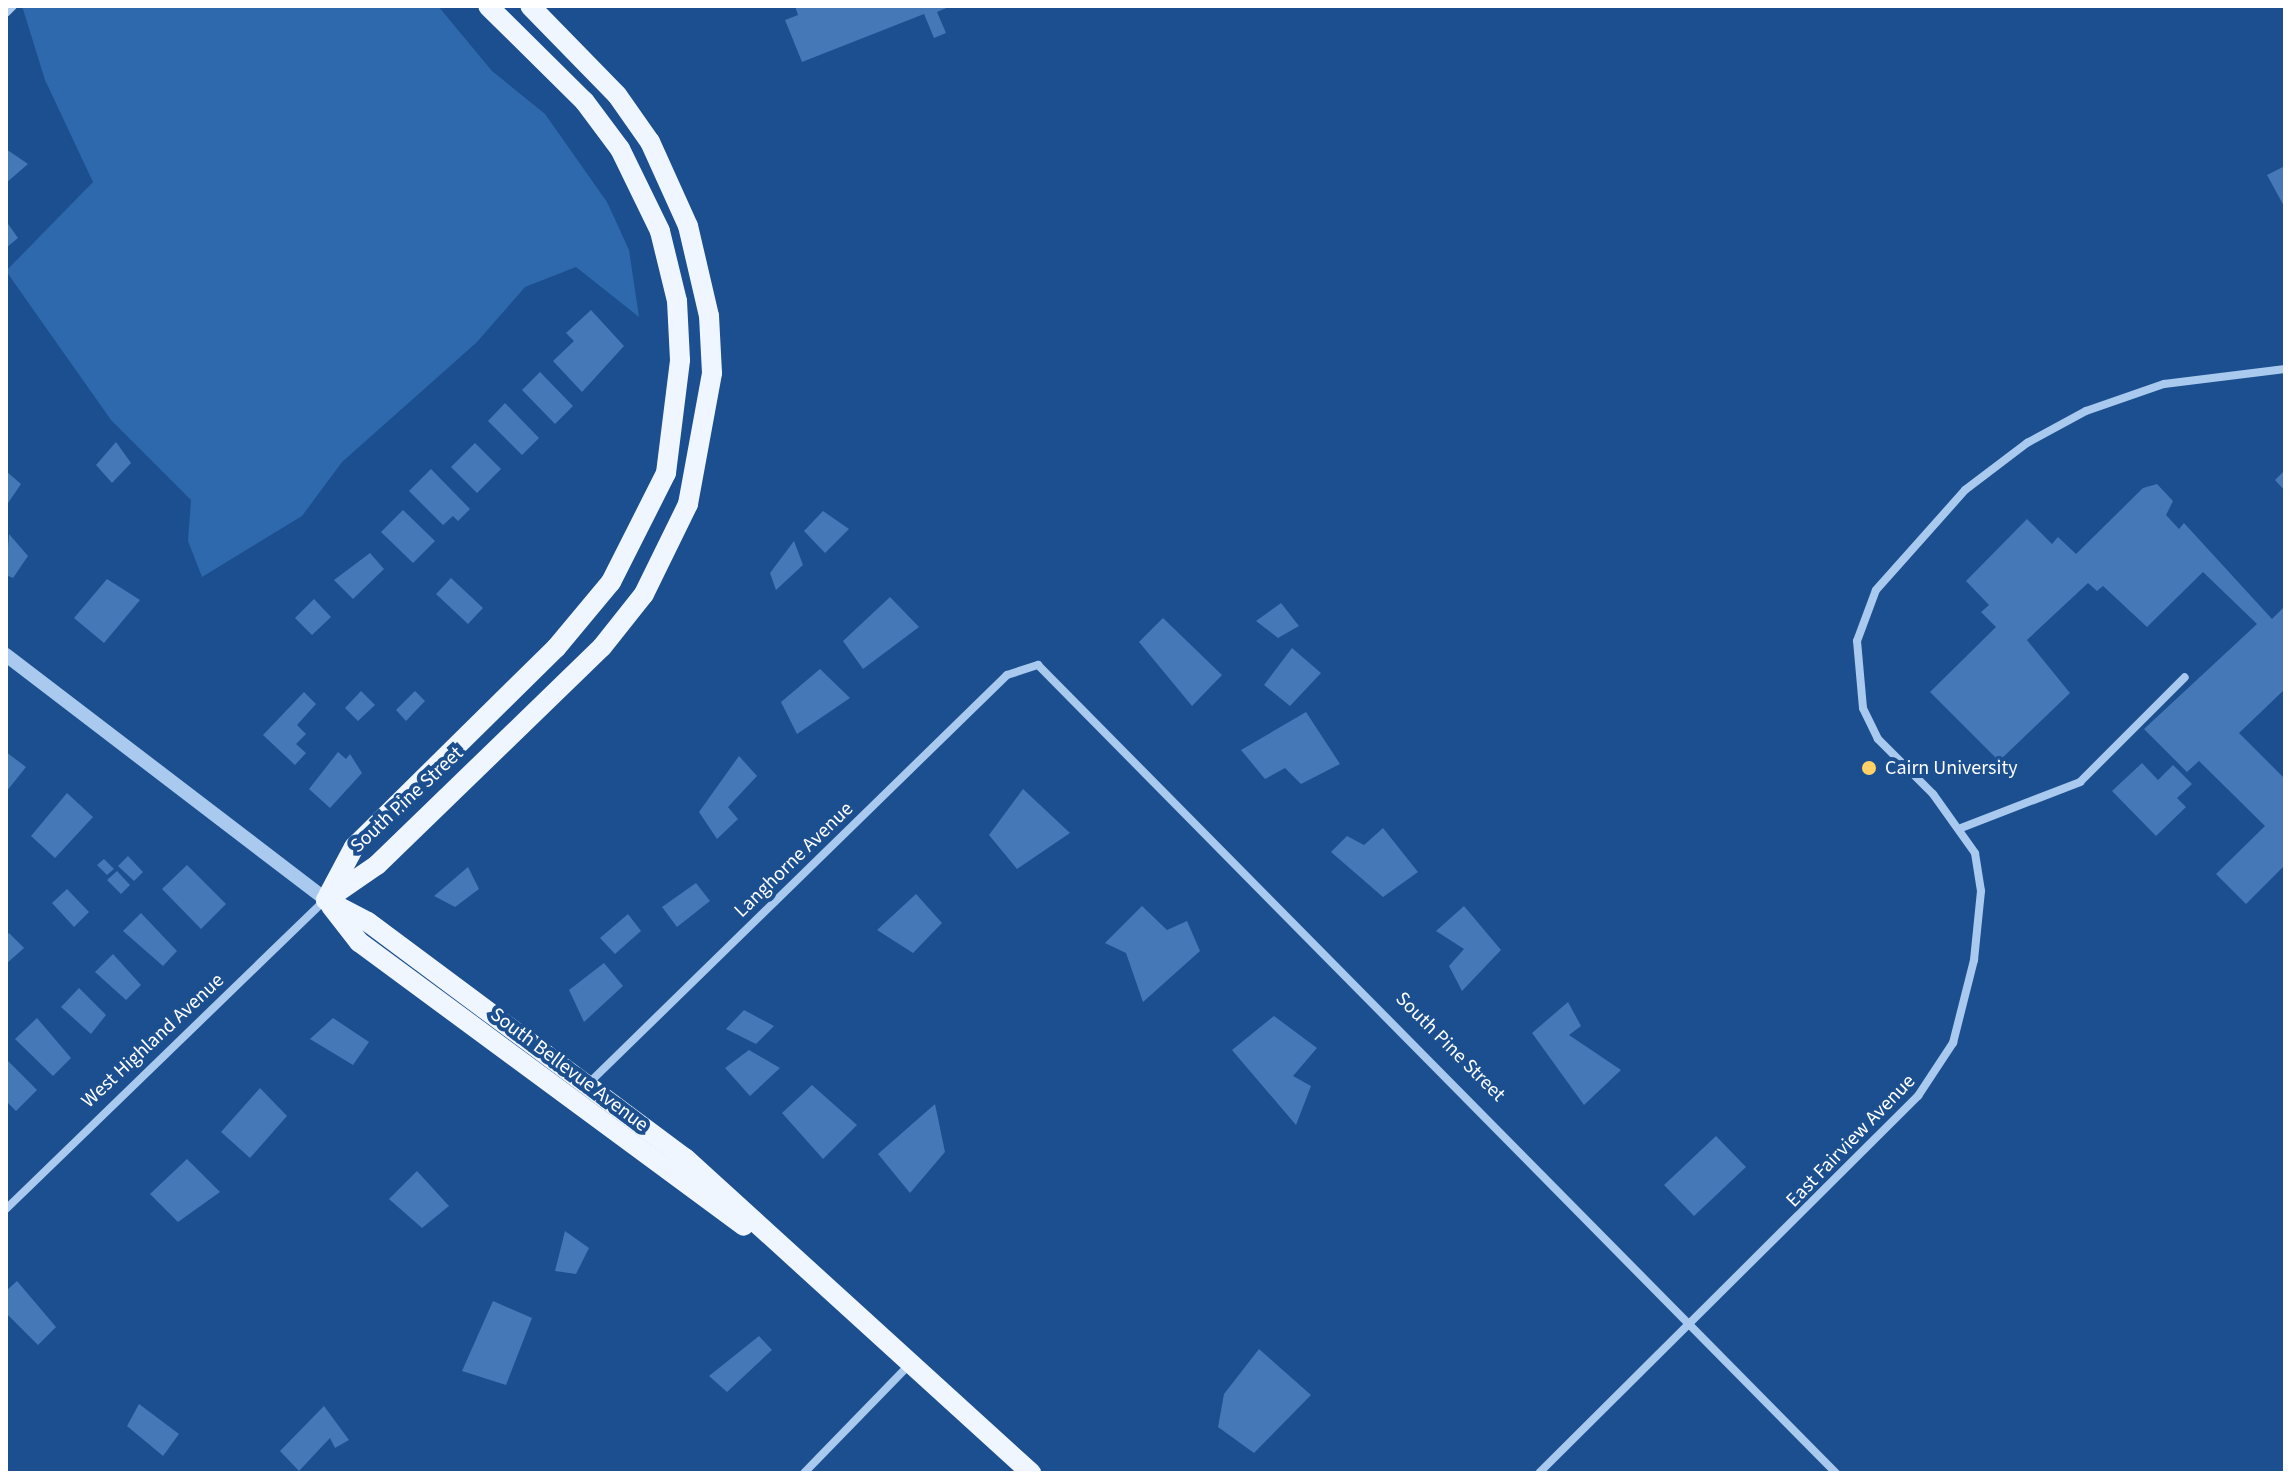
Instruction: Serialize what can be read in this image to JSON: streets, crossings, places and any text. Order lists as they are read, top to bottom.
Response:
{
  "streets": {
    "main road": ["South Pine Street", "South Bellevue Avenue"],
    "street": ["Langhorne Avenue", "West Highland Avenue", "East Fairview Avenue"]
  },
  "crossings": [
    ["South Pine Street", "Langhorne Avenue"],
    ["South Pine Street", "West Highland Avenue"],
    ["South Pine Street", "South Bellevue Avenue"],
    ["South Pine Street", "East Fairview Avenue"],
    ["Langhorne Avenue", "South Bellevue Avenue"],
    ["West Highland Avenue", "South Bellevue Avenue"]
  ],
  "places": ["Cairn University"]
}
